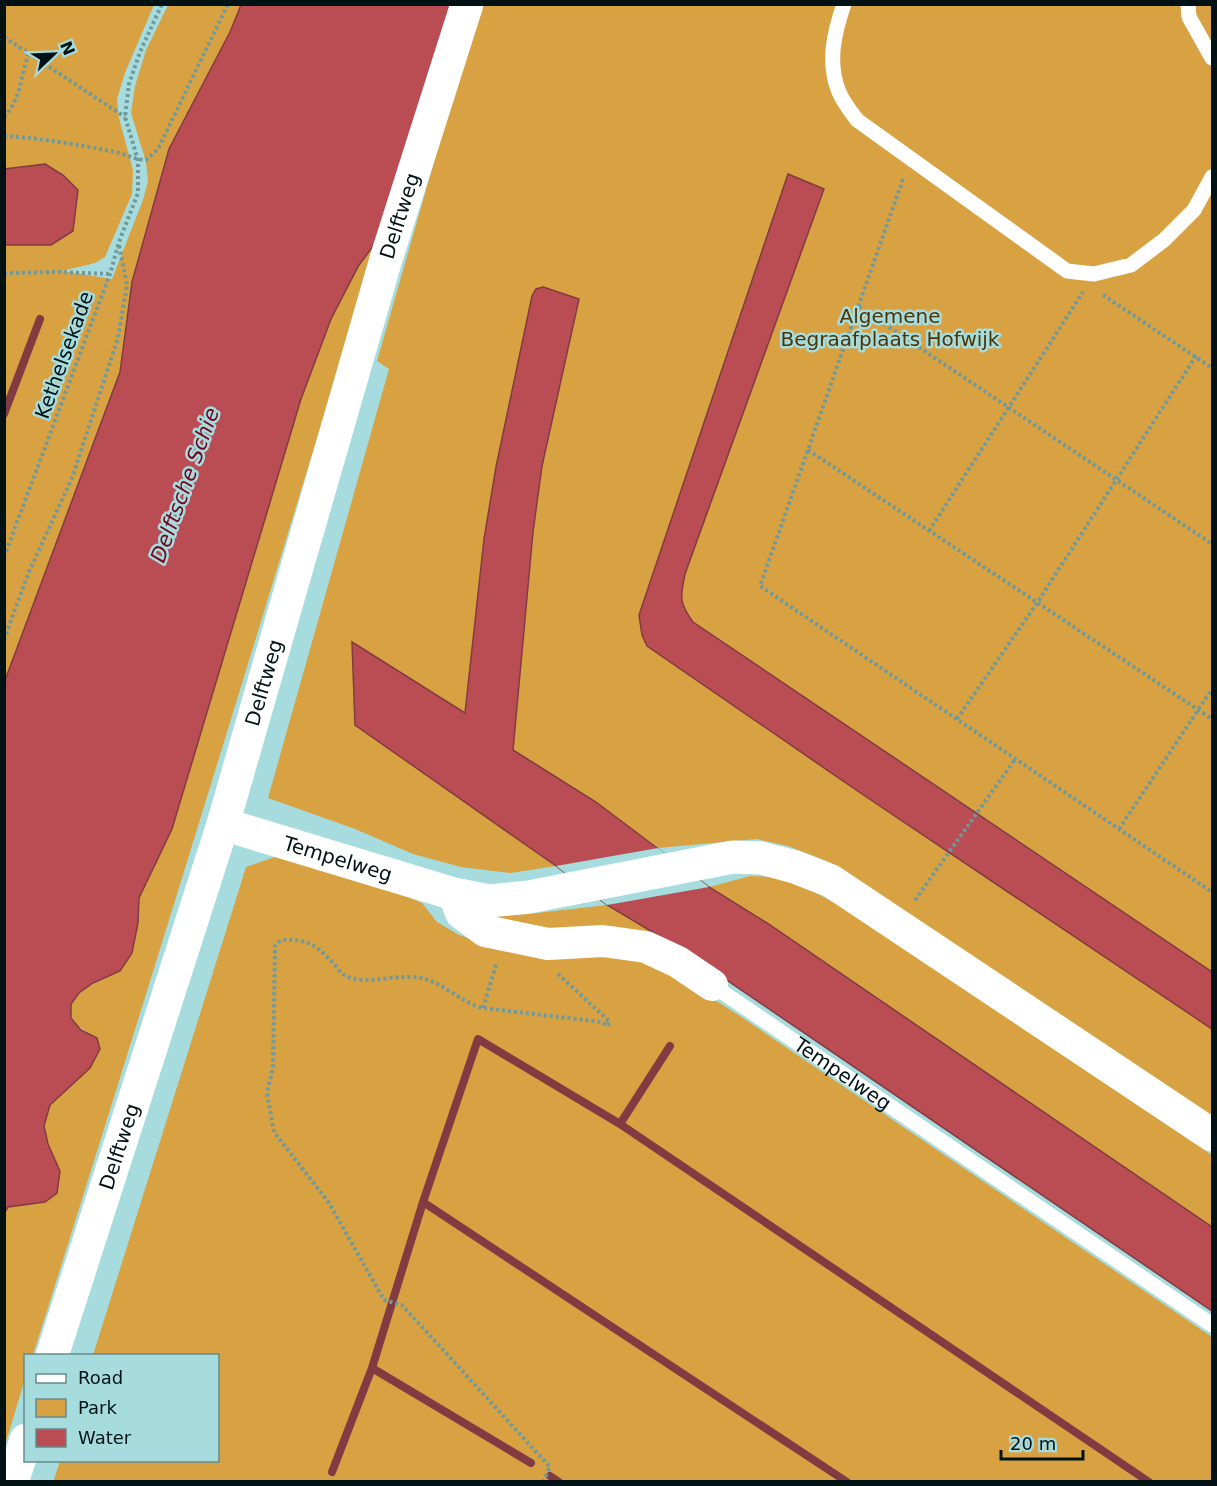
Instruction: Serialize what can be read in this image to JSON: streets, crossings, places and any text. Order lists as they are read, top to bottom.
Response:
{
  "streets": {
    "street": ["Delftweg", "Tempelweg"],
    "path": ["Kethelsekade"]
  },
  "crossings": [
    ["Delftweg", "Tempelweg"]
  ],
  "water": ["Delftsche Schie"],
  "parks": ["Algemene Begraafplaats Hofwijk"],
  "legend": ["Road", "Park", "Water"],
  "scale_bar": "20 m",
  "north": "top right"
}
